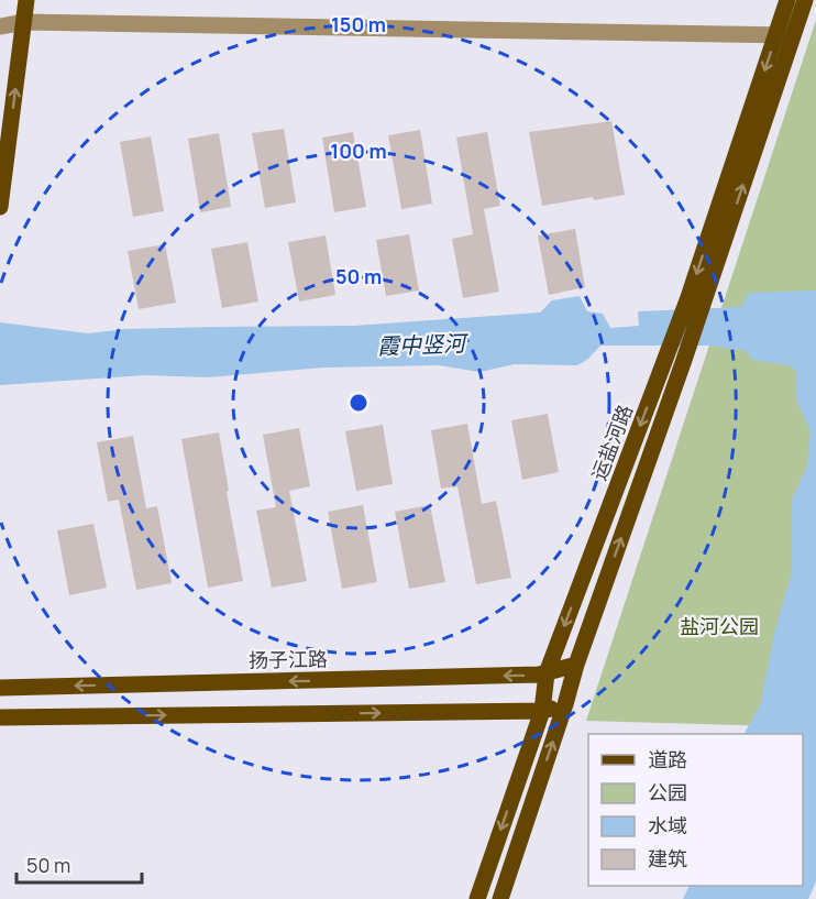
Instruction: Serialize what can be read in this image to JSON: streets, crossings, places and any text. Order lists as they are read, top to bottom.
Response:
{
  "streets": {
    "main road": ["运盐河路", "扬子江路"]
  },
  "crossings": [
    ["运盐河路", "扬子江路"]
  ],
  "water": ["霞中竖河"],
  "parks": ["盐河公园"],
  "legend": [
    "道路",
    "公园",
    "水域",
    "建筑"
  ],
  "scale_bar": "50 m",
  "rings": ["150 m", "100 m", "50 m"]
}
